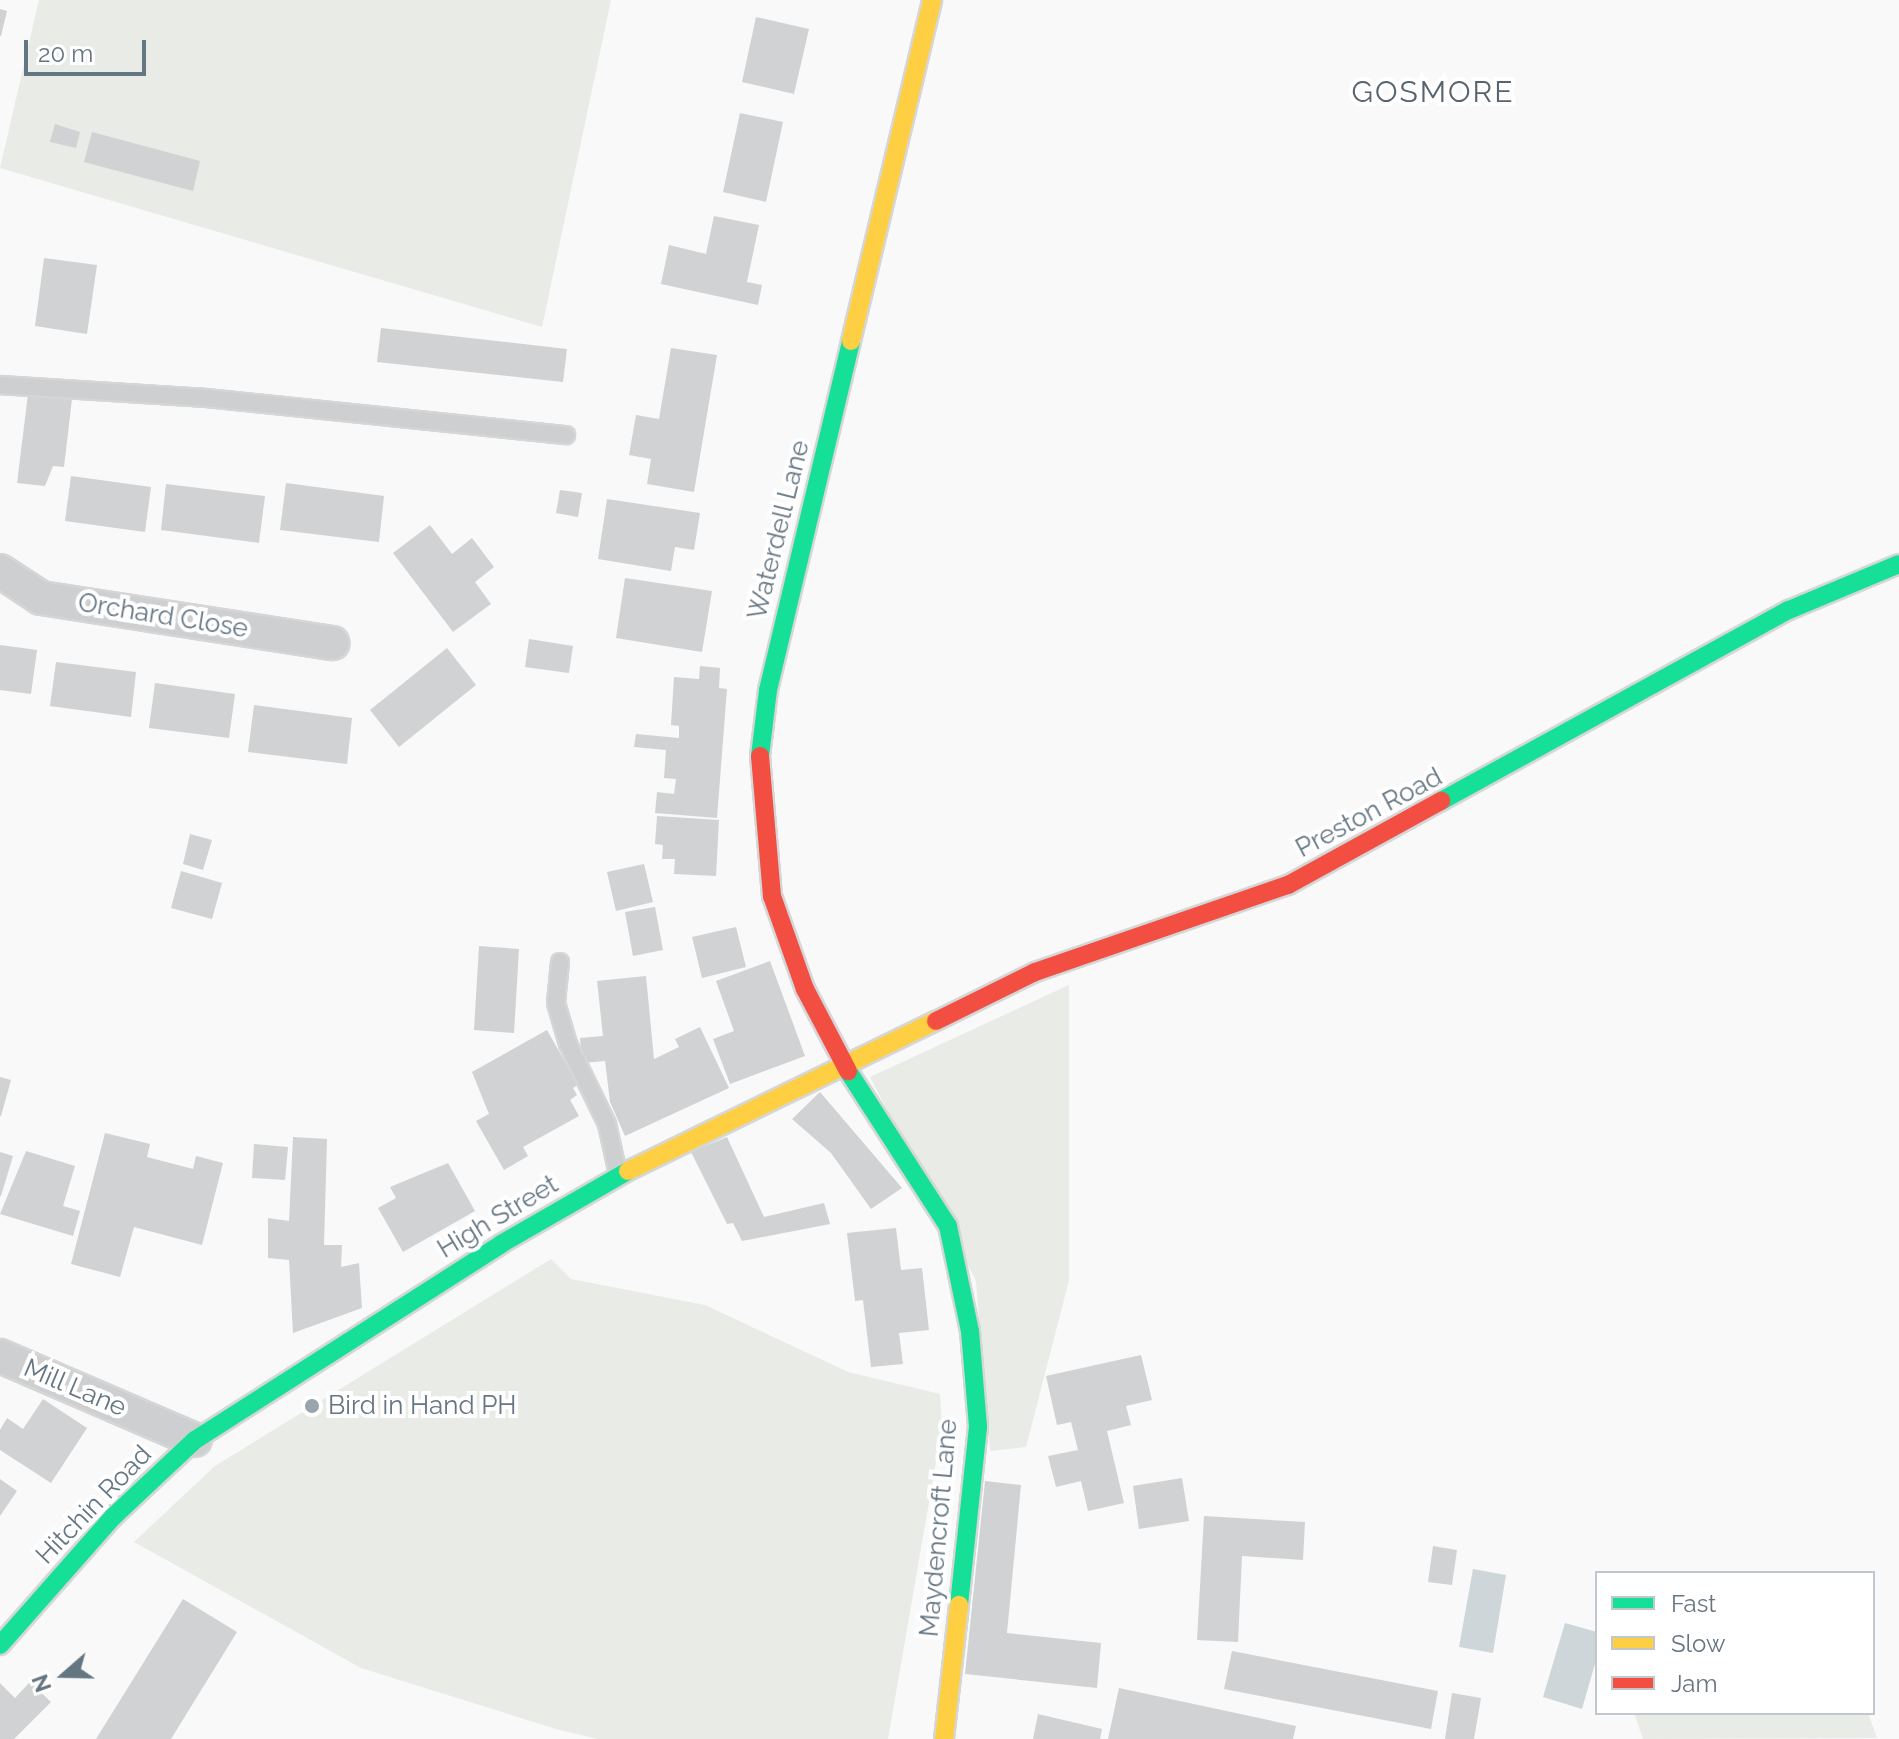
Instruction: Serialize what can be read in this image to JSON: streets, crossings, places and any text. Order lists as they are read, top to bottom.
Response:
{
  "streets": {
    "street": [
      "Waterdell Lane",
      "Orchard Close",
      "Preston Road",
      "High Street",
      "Mill Lane",
      "Hitchin Road",
      "Maydencroft Lane"
    ]
  },
  "crossings": [
    ["Waterdell Lane", "Preston Road"],
    ["Waterdell Lane", "High Street"],
    ["Waterdell Lane", "Maydencroft Lane"],
    ["Preston Road", "High Street"],
    ["Preston Road", "Maydencroft Lane"],
    ["High Street", "Mill Lane"],
    ["High Street", "Hitchin Road"],
    ["High Street", "Maydencroft Lane"],
    ["Mill Lane", "Hitchin Road"]
  ],
  "districts": ["GOSMORE"],
  "places": ["Bird in Hand PH"],
  "legend": ["Fast", "Slow", "Jam"],
  "scale_bar": "20 m",
  "north": "left"
}
